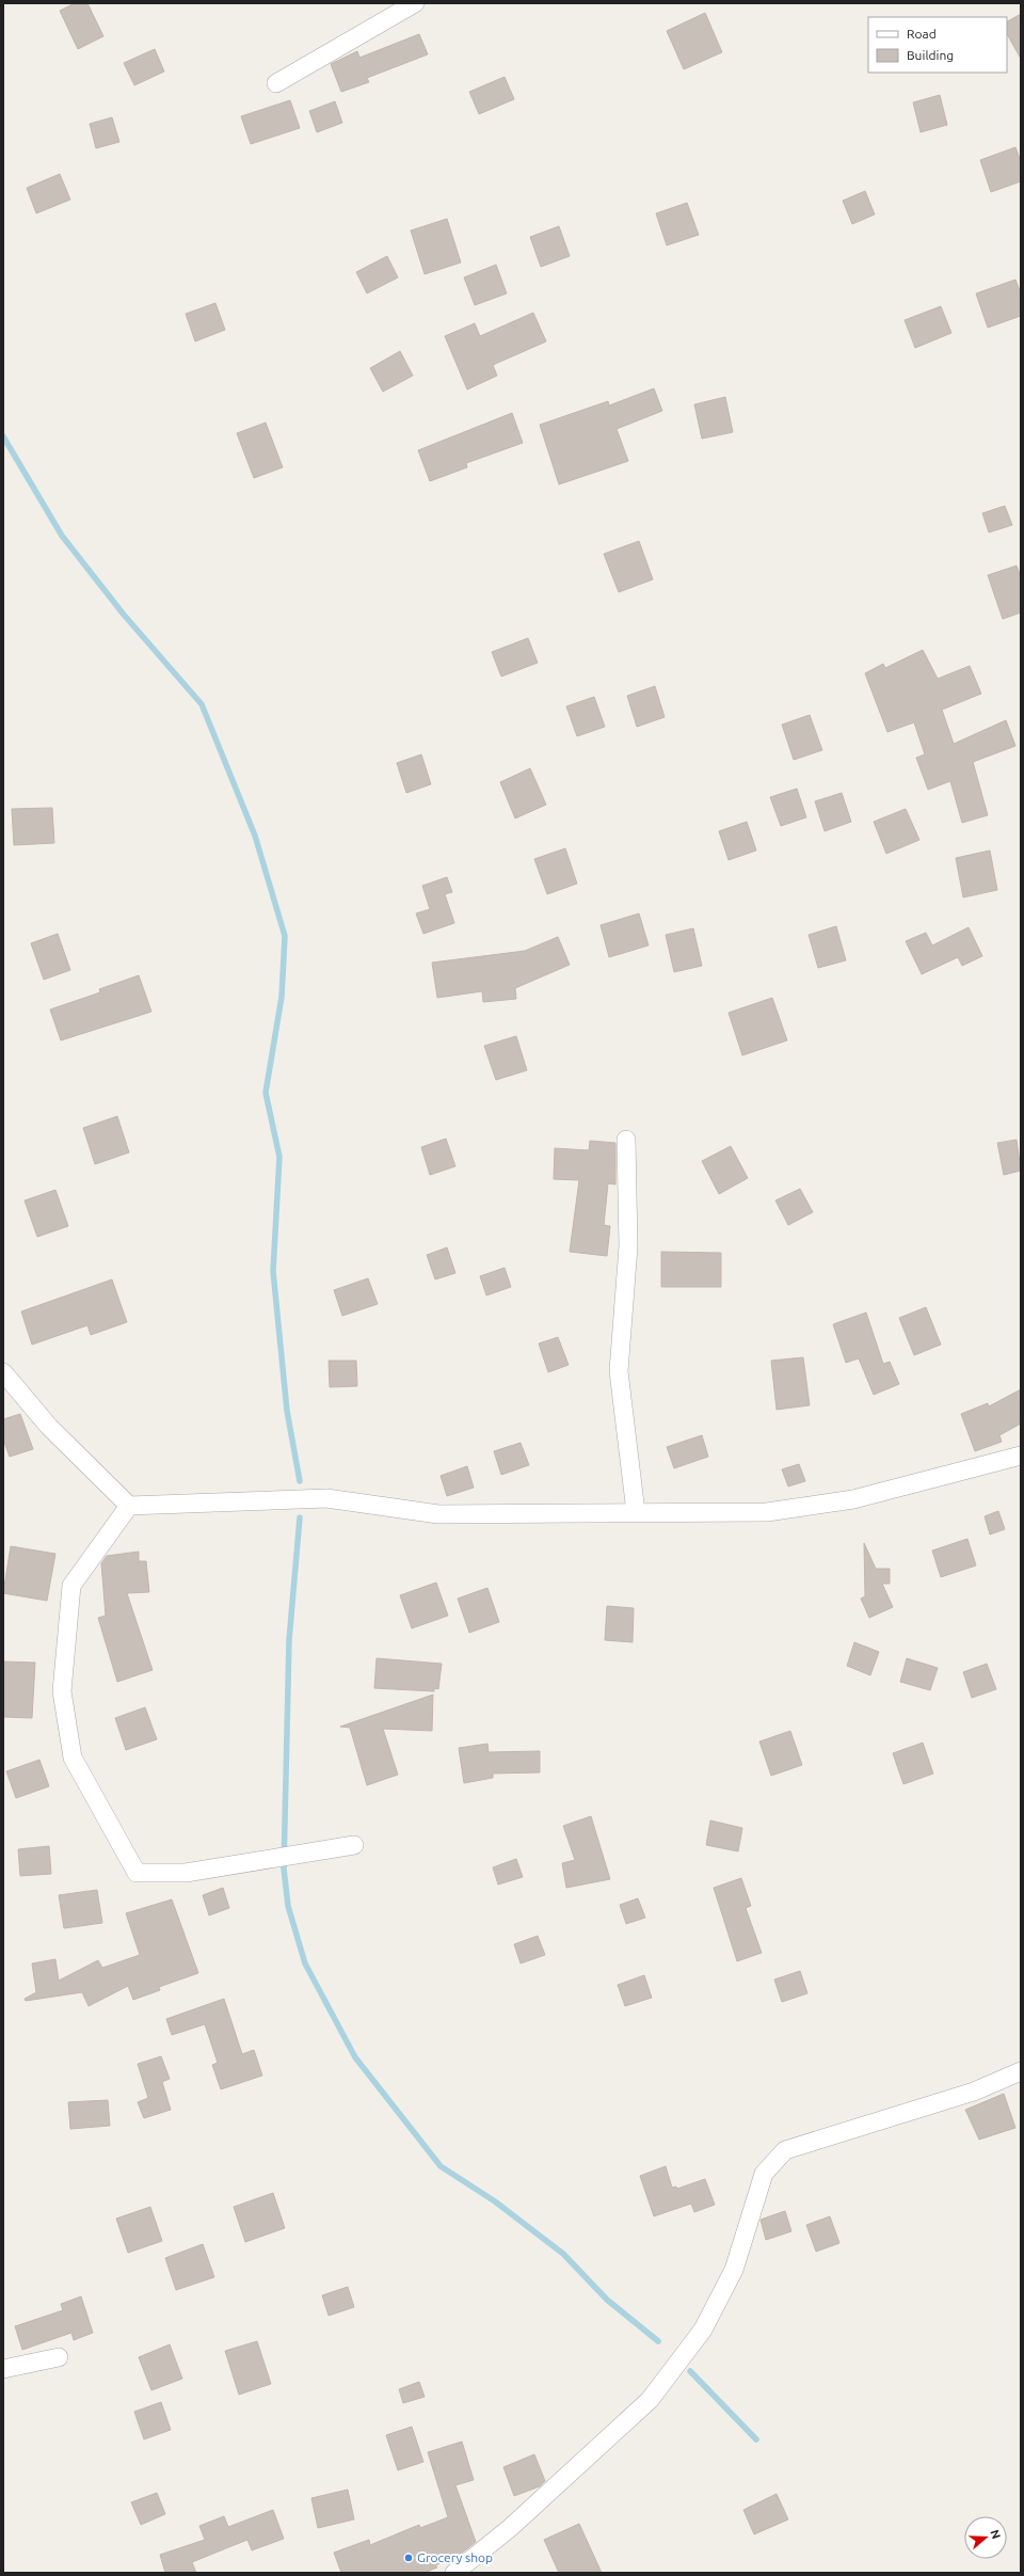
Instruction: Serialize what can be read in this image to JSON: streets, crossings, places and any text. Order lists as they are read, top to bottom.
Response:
{
  "places": ["Grocery shop"],
  "legend": ["Road", "Building"],
  "north": "right"
}
